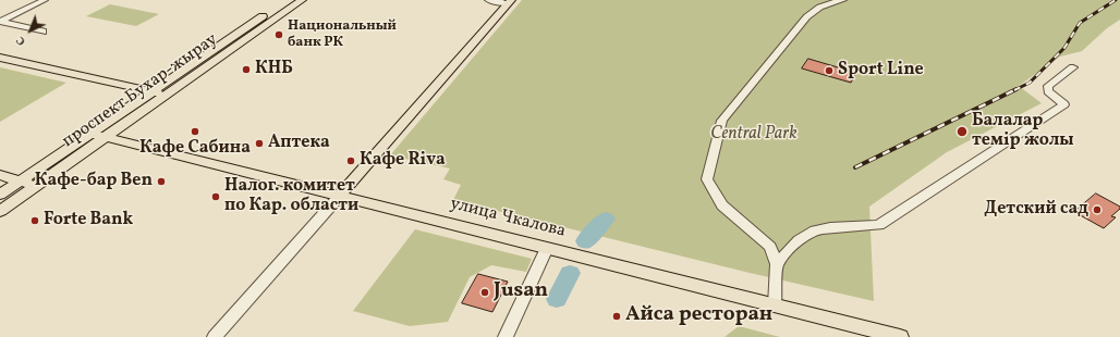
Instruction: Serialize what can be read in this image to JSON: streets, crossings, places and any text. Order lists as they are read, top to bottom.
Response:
{
  "streets": {
    "main road": ["проспект Бухар-жырау", "улица Чкалова"]
  },
  "crossings": [
    ["проспект Бухар-жырау", "улица Чкалова"]
  ],
  "parks": ["Central Park"],
  "places": [
    "Национальный банк РК",
    "КНБ",
    "Sport Line",
    "Кафе Сабина",
    "Балалар темір жолы",
    "Аптека",
    "Кафе Riva",
    "Кафе-бар Ben",
    "Налог. комитет по Кар. области",
    "Детский сад",
    "Forte Bank",
    "Jusan",
    "Айса ресторан"
  ],
  "north": "bottom left"
}
